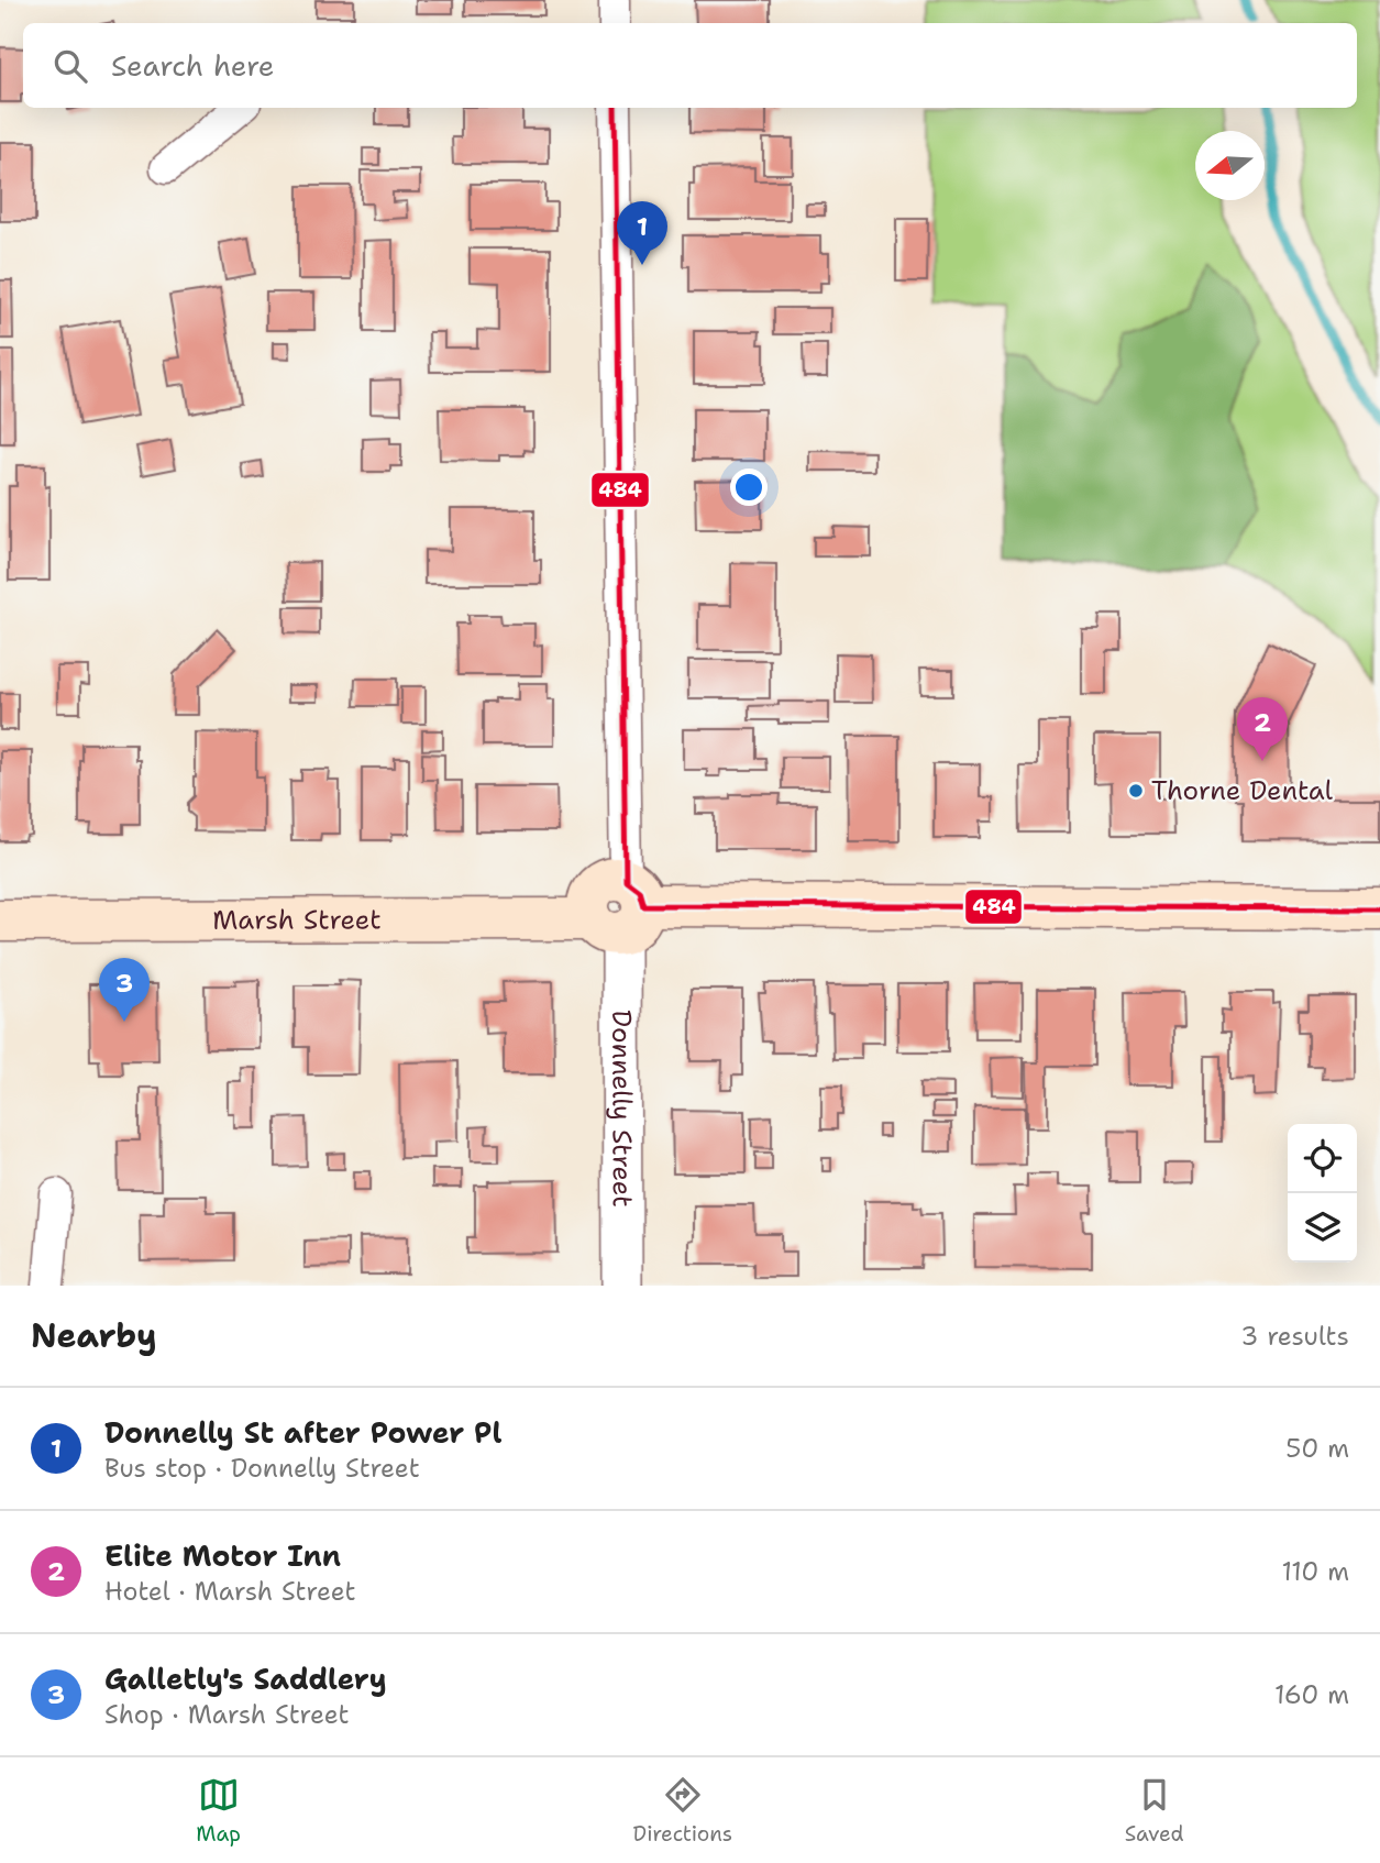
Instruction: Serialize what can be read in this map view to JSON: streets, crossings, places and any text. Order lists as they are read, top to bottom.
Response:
{
  "streets": {
    "main road": ["Marsh Street"],
    "street": ["Donnelly Street"]
  },
  "crossings": [
    ["Marsh Street", "Donnelly Street"]
  ],
  "places": ["Thorne Dental"],
  "lines": ["transit line 484"],
  "north": "left",
  "page": {
    "search": "Search here",
    "pins": ["1", "2", "3"],
    "heading": ["Nearby", "3 results"],
    "list": [
      {
        "mark": "1",
        "name": "Donnelly St after Power Pl",
        "note": "Bus stop · Donnelly Street",
        "value": "50 m"
      },
      {
        "mark": "2",
        "name": "Elite Motor Inn",
        "note": "Hotel · Marsh Street",
        "value": "110 m"
      },
      {
        "mark": "3",
        "name": "Galletly's Saddlery",
        "note": "Shop · Marsh Street",
        "value": "160 m"
      }
    ],
    "nav": ["Map", "Directions", "Saved"]
  }
}
